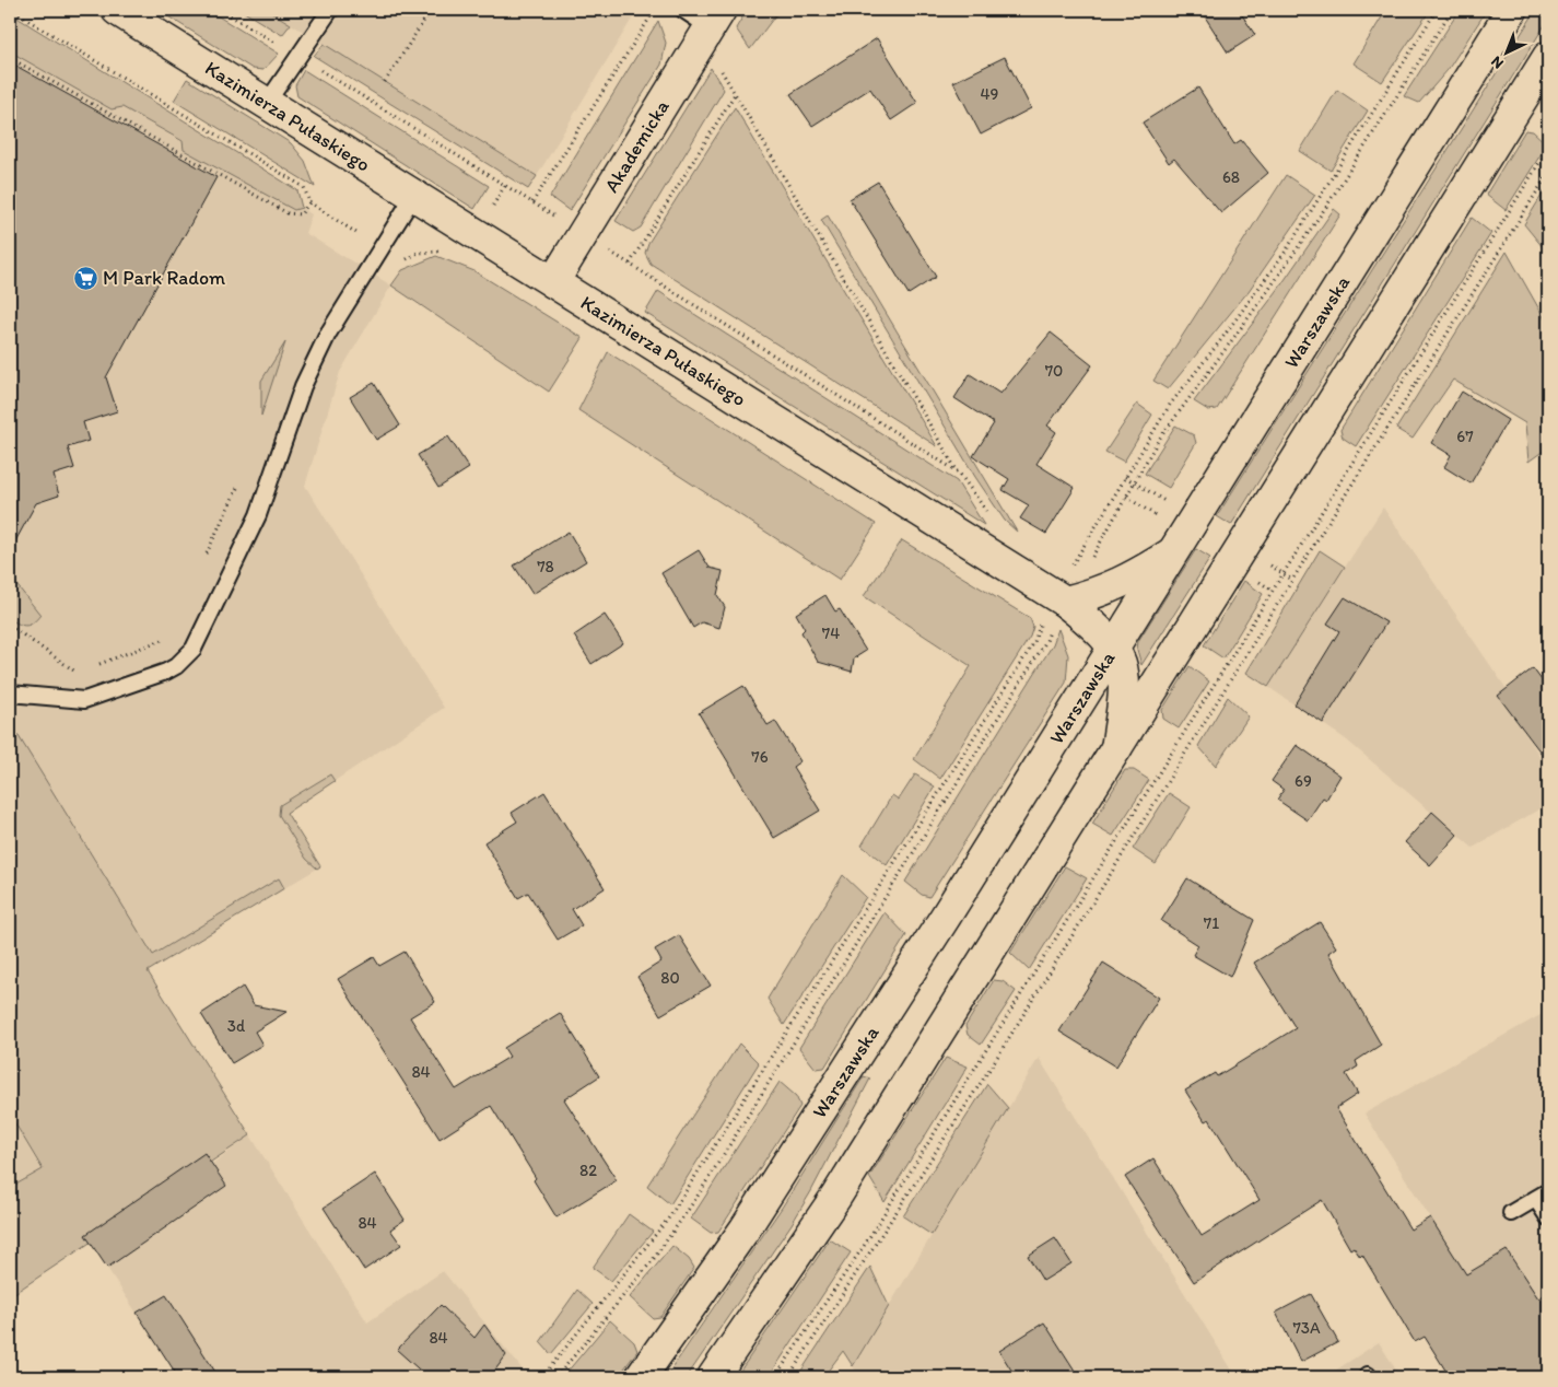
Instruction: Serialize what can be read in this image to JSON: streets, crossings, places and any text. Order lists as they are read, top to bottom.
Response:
{
  "streets": {
    "main road": ["Kazimierza Pułaskiego", "Akademicka", "Warszawska"]
  },
  "crossings": [
    ["Kazimierza Pułaskiego", "Akademicka"],
    ["Kazimierza Pułaskiego", "Warszawska"]
  ],
  "places": {
    "supermarket": ["M Park Radom"]
  },
  "house_numbers": [
    "49",
    "68",
    "70",
    "67",
    "78",
    "74",
    "76",
    "69",
    "71",
    "80",
    "3d",
    "84",
    "82",
    "84",
    "73A",
    "84"
  ],
  "north": "bottom left"
}
